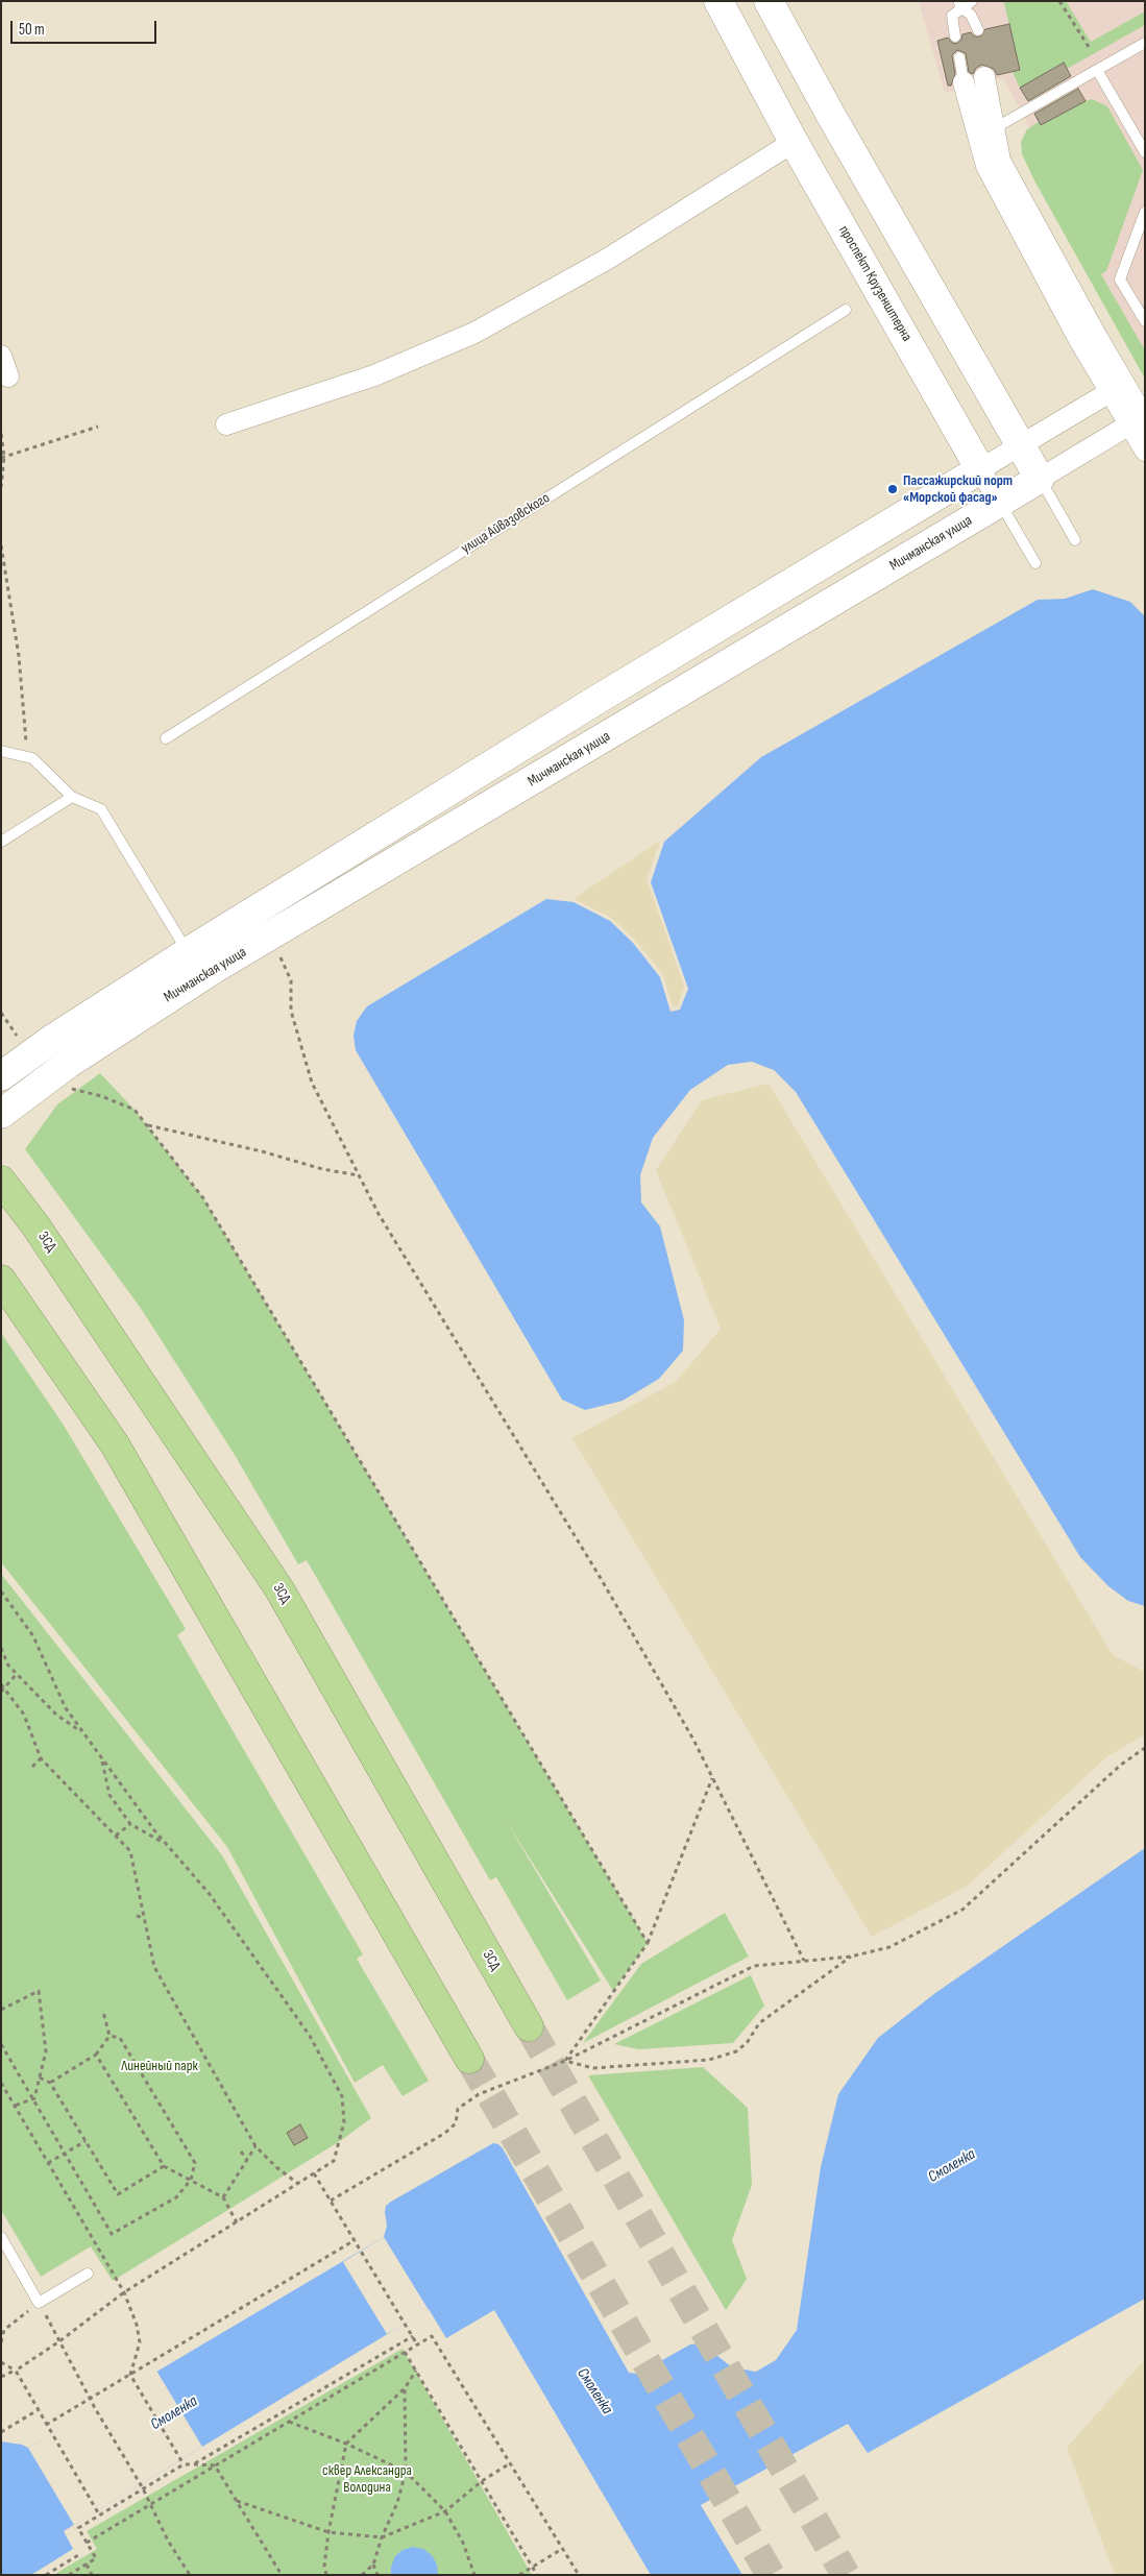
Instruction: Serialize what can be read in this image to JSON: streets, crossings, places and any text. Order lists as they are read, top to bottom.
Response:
{
  "streets": {
    "highway": ["ЗСД"],
    "main road": ["проспект Крузенштерна", "Мичманская улица"],
    "lane": ["улица Айвазовского"]
  },
  "crossings": [
    ["проспект Крузенштерна", "Мичманская улица"]
  ],
  "water": ["Смоленка"],
  "parks": ["Линейный парк", "сквер Александра Володина"],
  "places": ["Пассажирский порт «Морской фасад»"],
  "scale_bar": "50 m"
}
